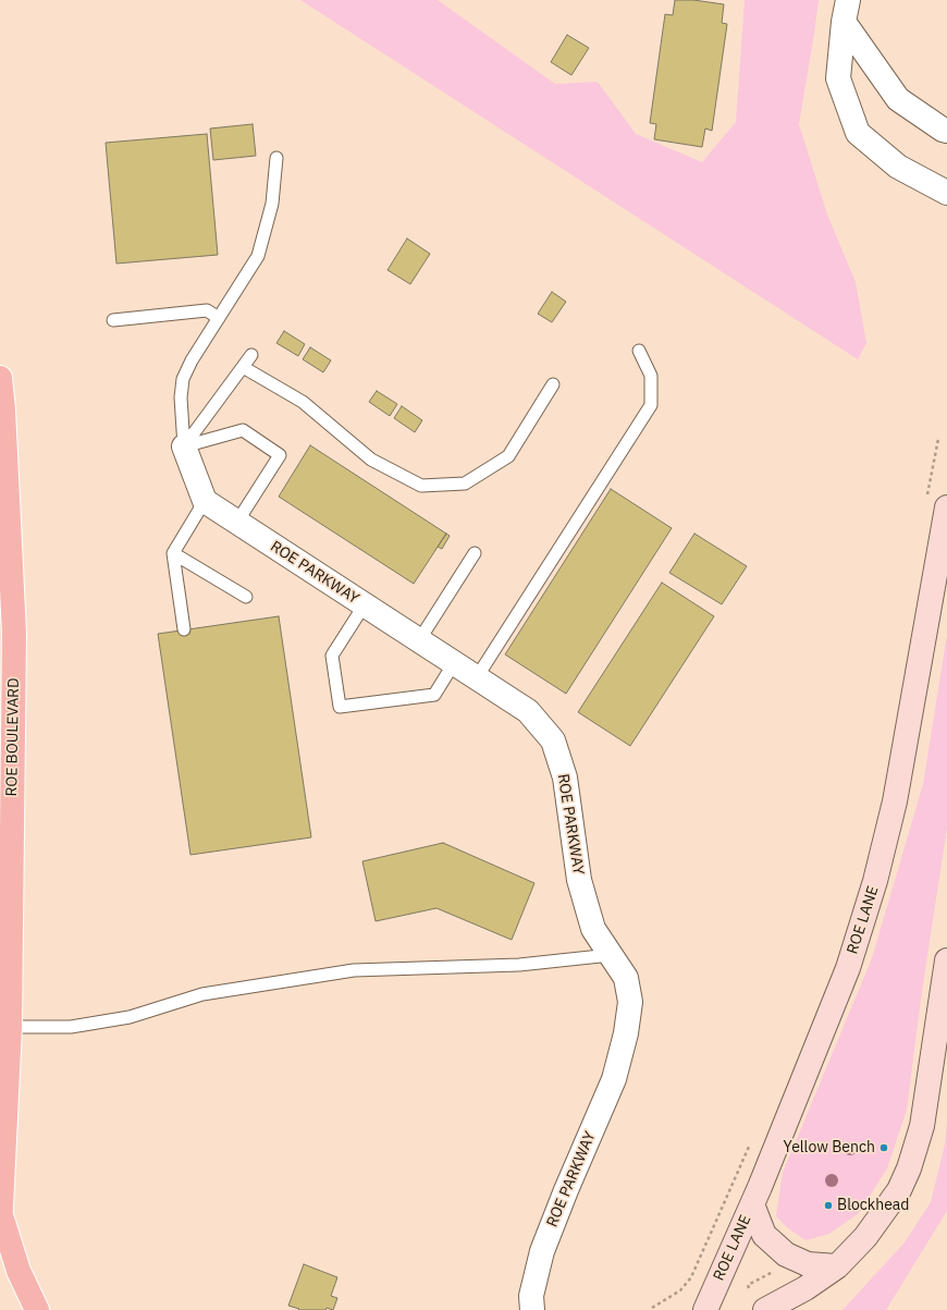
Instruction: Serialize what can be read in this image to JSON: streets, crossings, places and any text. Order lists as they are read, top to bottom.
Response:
{
  "streets": {
    "main road": ["ROE BOULEVARD"],
    "street": ["ROE PARKWAY", "ROE LANE"]
  },
  "places": ["Yellow Bench", "Blockhead"]
}
